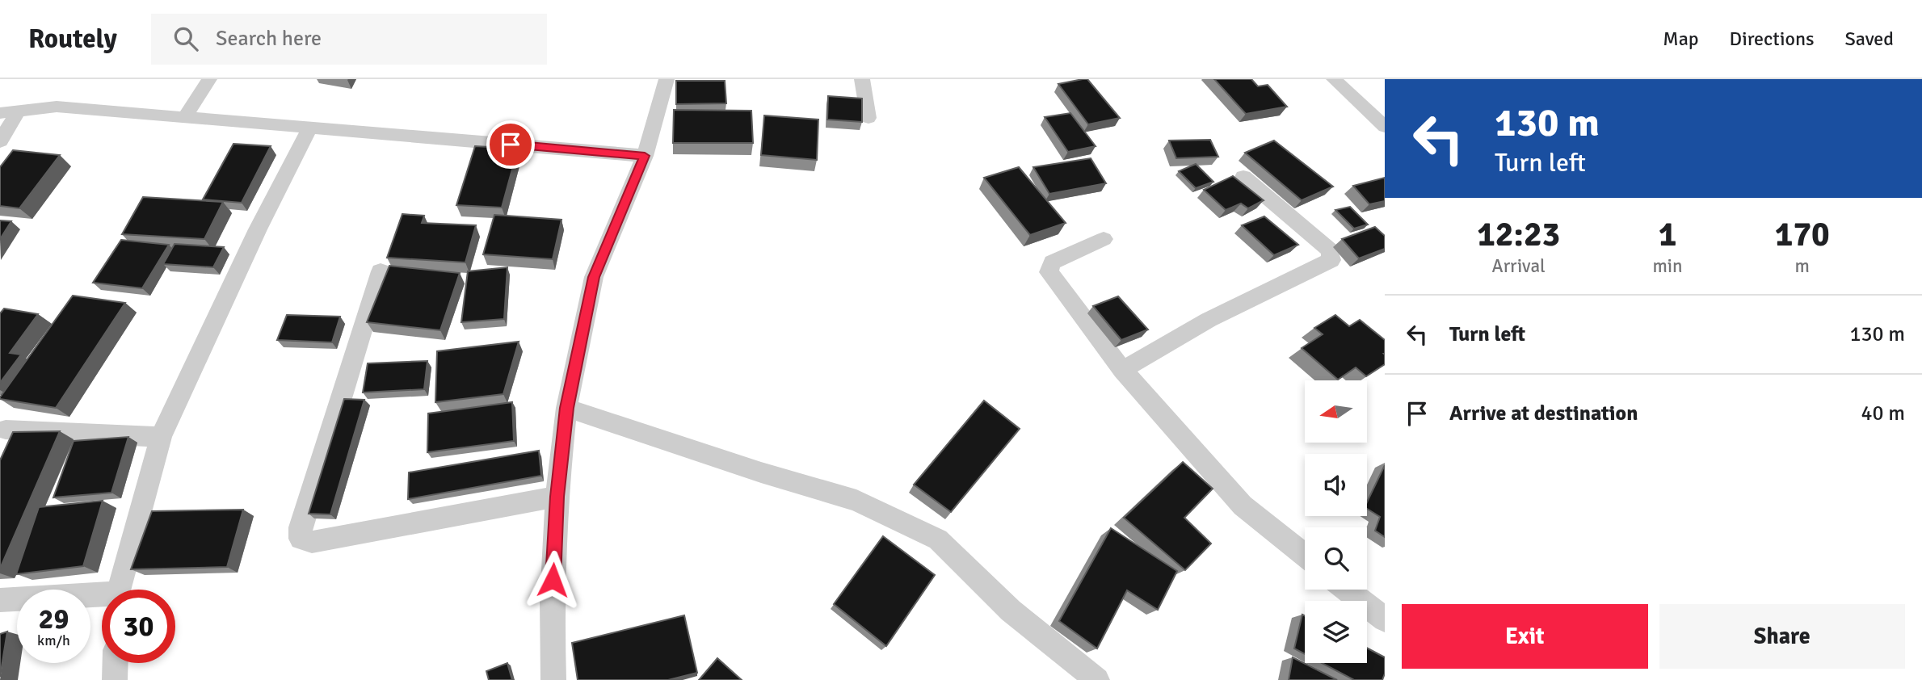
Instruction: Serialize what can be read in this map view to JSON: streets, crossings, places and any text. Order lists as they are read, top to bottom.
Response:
{
  "north": "left",
  "page": {
    "header": "Routely",
    "search": "Search here",
    "nav": ["Map", "Directions", "Saved"],
    "turn": ["130 m", "Turn left"],
    "eta": [
      "12:23",
      "Arrival",
      "1",
      "min",
      "170",
      "m"
    ],
    "list": [
      {
        "name": "Turn left",
        "value": "130 m"
      },
      {
        "name": "Arrive at destination",
        "value": "40 m"
      }
    ],
    "speed": "29 km/h",
    "limit": "30",
    "buttons": ["Exit", "Share"]
  }
}
